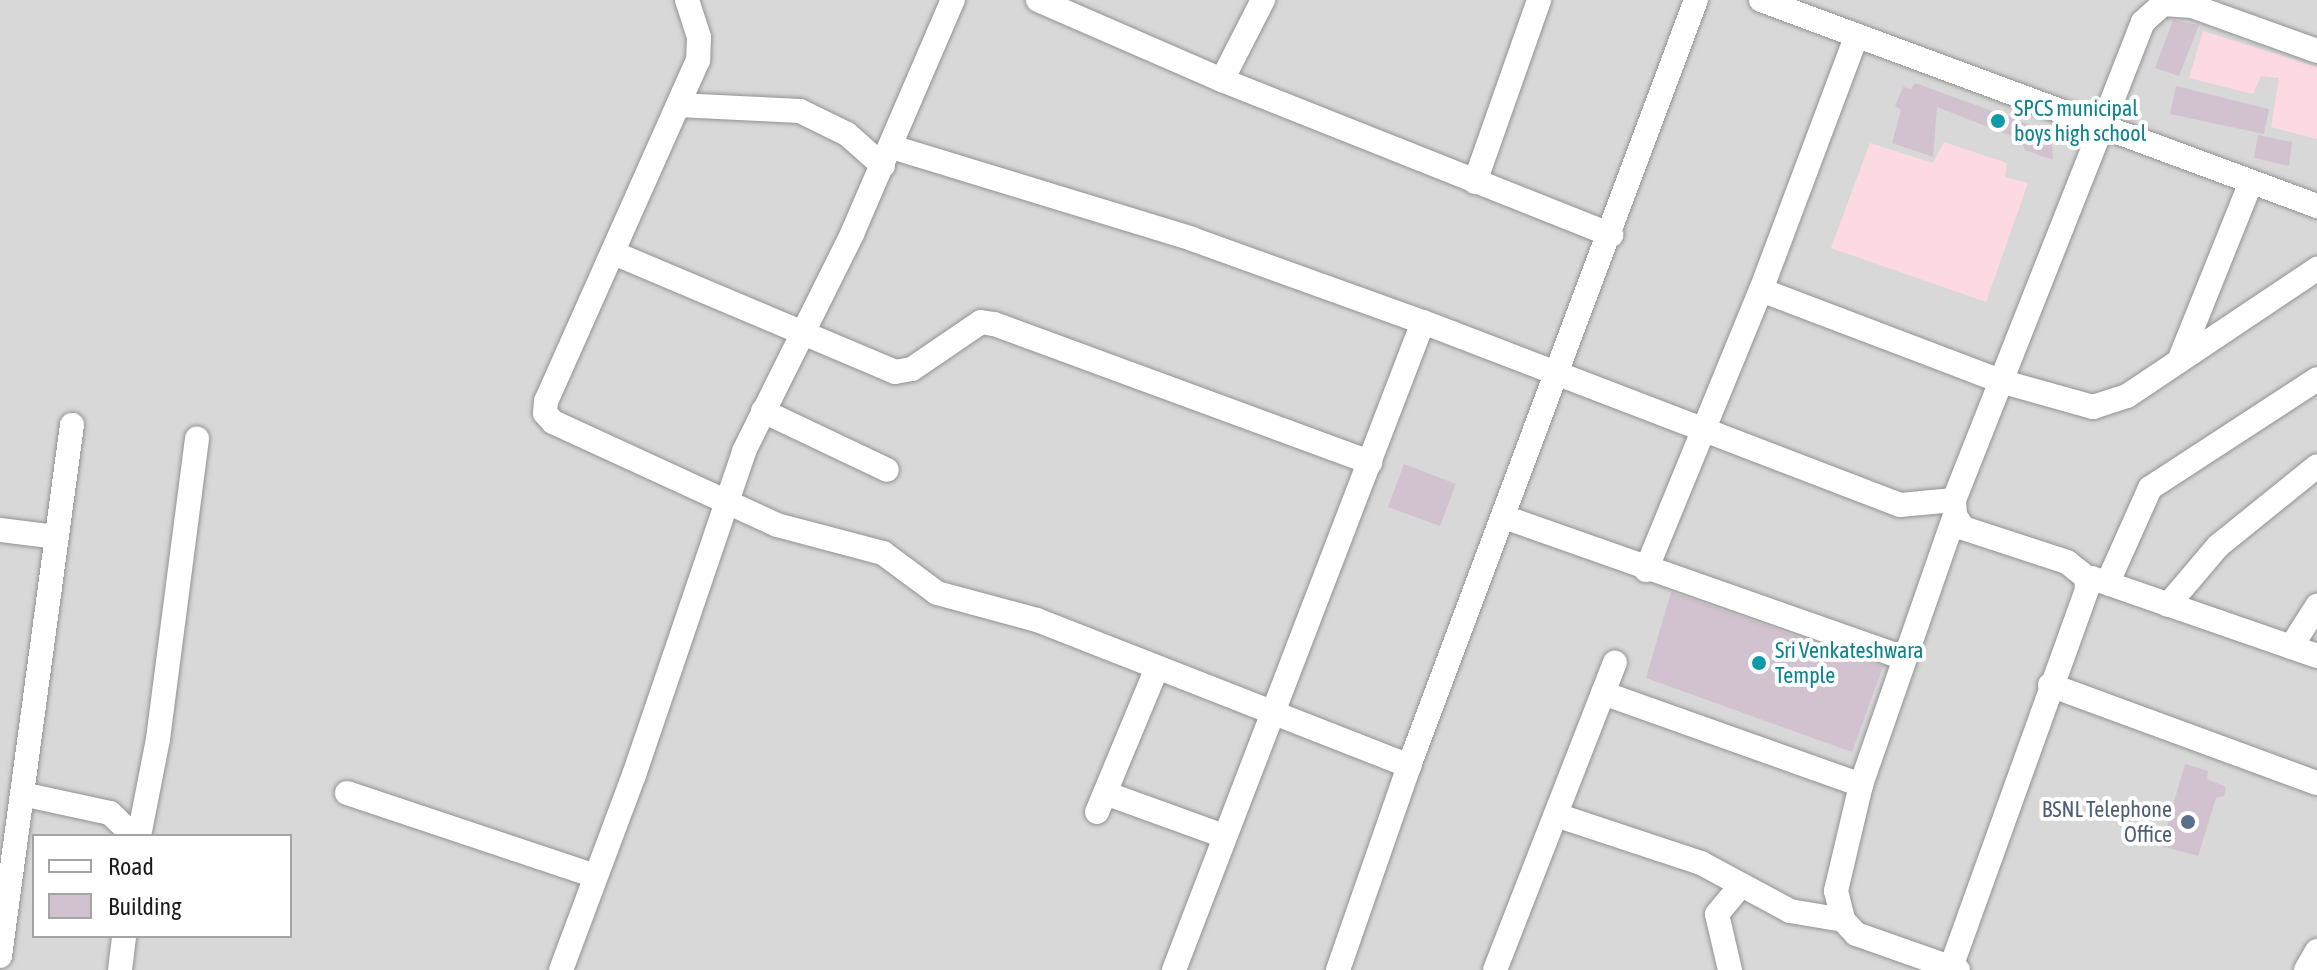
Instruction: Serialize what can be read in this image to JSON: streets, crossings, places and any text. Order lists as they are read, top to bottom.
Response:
{
  "places": ["SPCS municipal boys high school", "Sri Venkateshwara Temple", "BSNL Telephone Office"],
  "legend": ["Road", "Building"]
}
